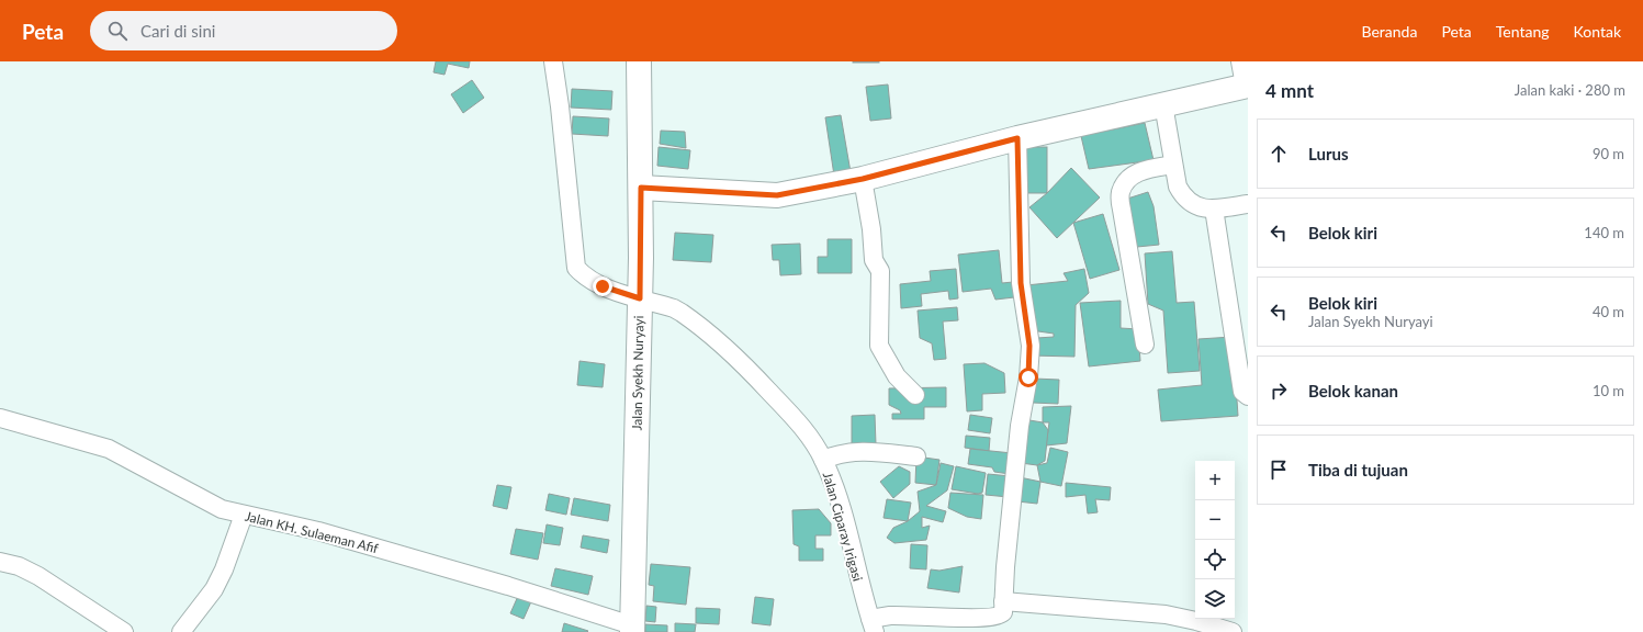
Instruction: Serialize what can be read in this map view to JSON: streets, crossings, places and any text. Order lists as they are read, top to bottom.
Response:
{
  "streets": {
    "street": ["Jalan Syekh Nuryayi", "Jalan Ciparay Irigasi", "Jalan KH. Sulaeman Afif"]
  },
  "crossings": [
    ["Jalan Syekh Nuryayi", "Jalan Ciparay Irigasi"],
    ["Jalan Syekh Nuryayi", "Jalan KH. Sulaeman Afif"]
  ],
  "page": {
    "header": "Peta",
    "search": "Cari di sini",
    "nav": [
      "Beranda",
      "Peta",
      "Tentang",
      "Kontak"
    ],
    "heading": ["4 mnt", "Jalan kaki · 280 m"],
    "list": [
      ["Lurus", "90 m"],
      ["Belok kiri", "140 m"],
      ["Belok kiri", "Jalan Syekh Nuryayi", "40 m"],
      ["Belok kanan", "10 m"],
      "Tiba di tujuan"
    ],
    "map_buttons": ["+", "−"]
  }
}
